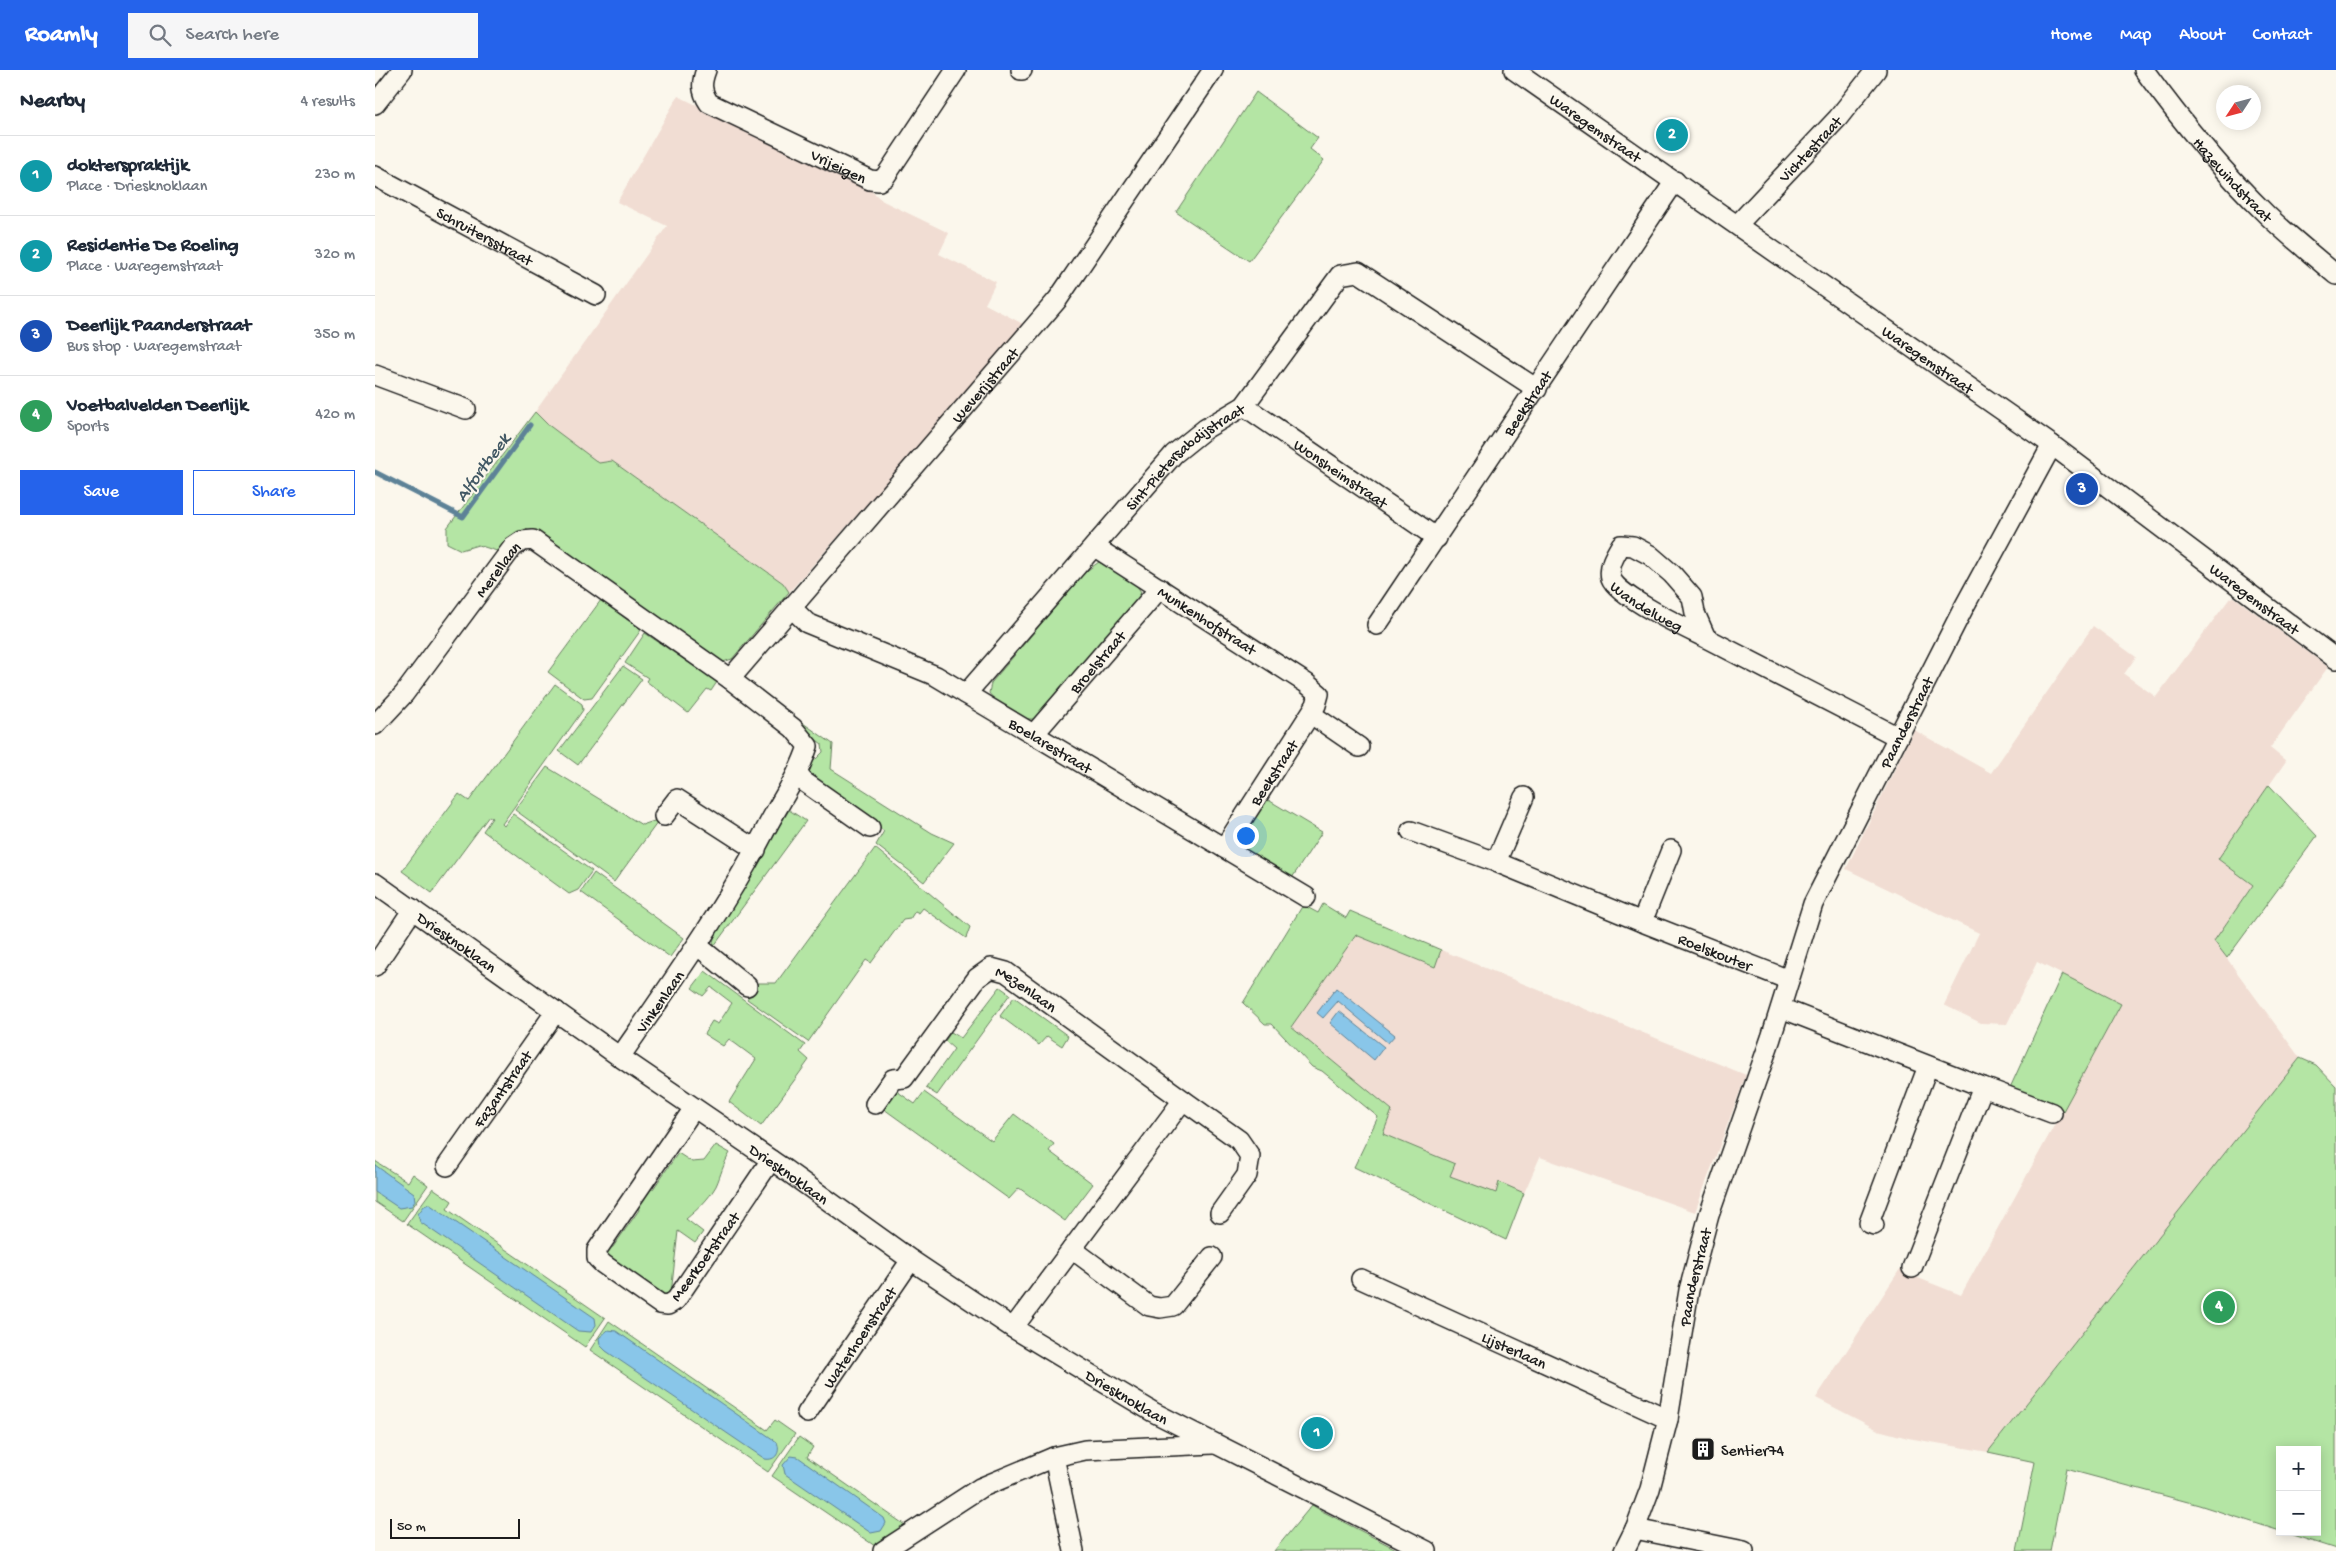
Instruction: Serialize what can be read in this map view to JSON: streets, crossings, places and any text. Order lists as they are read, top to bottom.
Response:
{
  "streets": {
    "street": [
      "Waregemstraat",
      "Vichtestraat",
      "Vrijeigen",
      "Hazewindstraat",
      "Schruitersstraat",
      "Weverijstraat",
      "Beekstraat",
      "Sint-Pietersabdijstraat",
      "Wonsheimstraat",
      "Merellaan",
      "Wandelweg",
      "Munkenhofstraat",
      "Broelstraat",
      "Paanderstraat",
      "Boelarestraat",
      "Driesknoklaan",
      "Roelskouter",
      "Mezenlaan",
      "Vinkenlaan",
      "Fazantstraat",
      "Meerkoetstraat",
      "Waterhoenstraat",
      "Lijsterlaan"
    ]
  },
  "crossings": [
    ["Waregemstraat", "Vichtestraat"],
    ["Waregemstraat", "Beekstraat"],
    ["Waregemstraat", "Paanderstraat"],
    ["Weverijstraat", "Merellaan"],
    ["Weverijstraat", "Boelarestraat"],
    ["Weverijstraat", "Vinkenlaan"],
    ["Beekstraat", "Sint-Pietersabdijstraat"],
    ["Beekstraat", "Wonsheimstraat"],
    ["Beekstraat", "Munkenhofstraat"],
    ["Beekstraat", "Boelarestraat"],
    ["Sint-Pietersabdijstraat", "Wonsheimstraat"],
    ["Sint-Pietersabdijstraat", "Munkenhofstraat"],
    ["Sint-Pietersabdijstraat", "Boelarestraat"],
    ["Merellaan", "Vinkenlaan"],
    ["Wandelweg", "Paanderstraat"],
    ["Munkenhofstraat", "Broelstraat"],
    ["Broelstraat", "Boelarestraat"],
    ["Paanderstraat", "Roelskouter"],
    ["Paanderstraat", "Lijsterlaan"],
    ["Driesknoklaan", "Vinkenlaan"],
    ["Driesknoklaan", "Fazantstraat"],
    ["Driesknoklaan", "Meerkoetstraat"],
    ["Driesknoklaan", "Waterhoenstraat"]
  ],
  "water": ["Alfortbeek"],
  "places": {
    "building": ["Sentier74"]
  },
  "scale_bar": "50 m",
  "north": "bottom left",
  "page": {
    "header": "Roamly",
    "search": "Search here",
    "nav": [
      "Home",
      "Map",
      "About",
      "Contact"
    ],
    "heading": ["Nearby", "4 results"],
    "pins": [
      "2",
      "3",
      "4",
      "1"
    ],
    "list": [
      {
        "mark": "1",
        "name": "dokterspraktijk",
        "note": "Place · Driesknoklaan",
        "value": "230 m"
      },
      {
        "mark": "2",
        "name": "Residentie De Roeling",
        "note": "Place · Waregemstraat",
        "value": "320 m"
      },
      {
        "mark": "3",
        "name": "Deerlijk Paanderstraat",
        "note": "Bus stop · Waregemstraat",
        "value": "350 m"
      },
      {
        "mark": "4",
        "name": "Voetbalvelden Deerlijk",
        "note": "Sports",
        "value": "420 m"
      }
    ],
    "buttons": ["Save", "Share"],
    "map_buttons": ["+", "−"],
    "scale": "50 m"
  }
}
